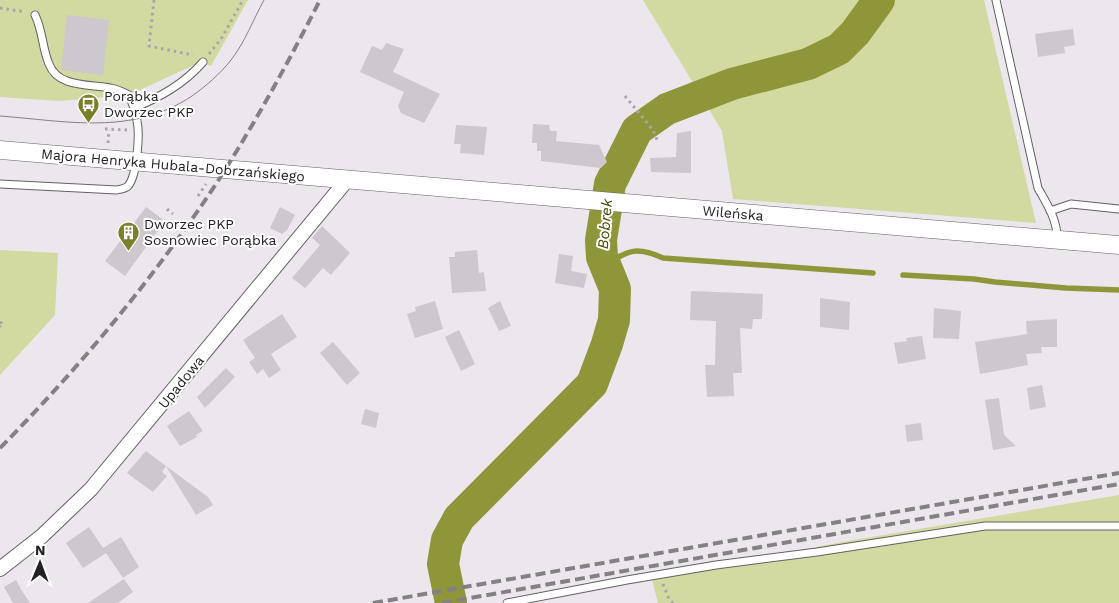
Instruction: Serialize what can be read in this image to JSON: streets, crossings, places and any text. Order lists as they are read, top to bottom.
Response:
{
  "streets": {
    "street": ["Majora Henryka Hubala-Dobrzańskiego", "Wileńska", "Upadowa"]
  },
  "crossings": [
    ["Majora Henryka Hubala-Dobrzańskiego", "Wileńska"],
    ["Majora Henryka Hubala-Dobrzańskiego", "Upadowa"],
    ["Wileńska", "Upadowa"]
  ],
  "water": ["Bobrek"],
  "places": {
    "bus stop": ["Porąbka Dworzec PKP"],
    "building": ["Dworzec PKP Sosnowiec Porąbka"]
  },
  "north": "top"
}
